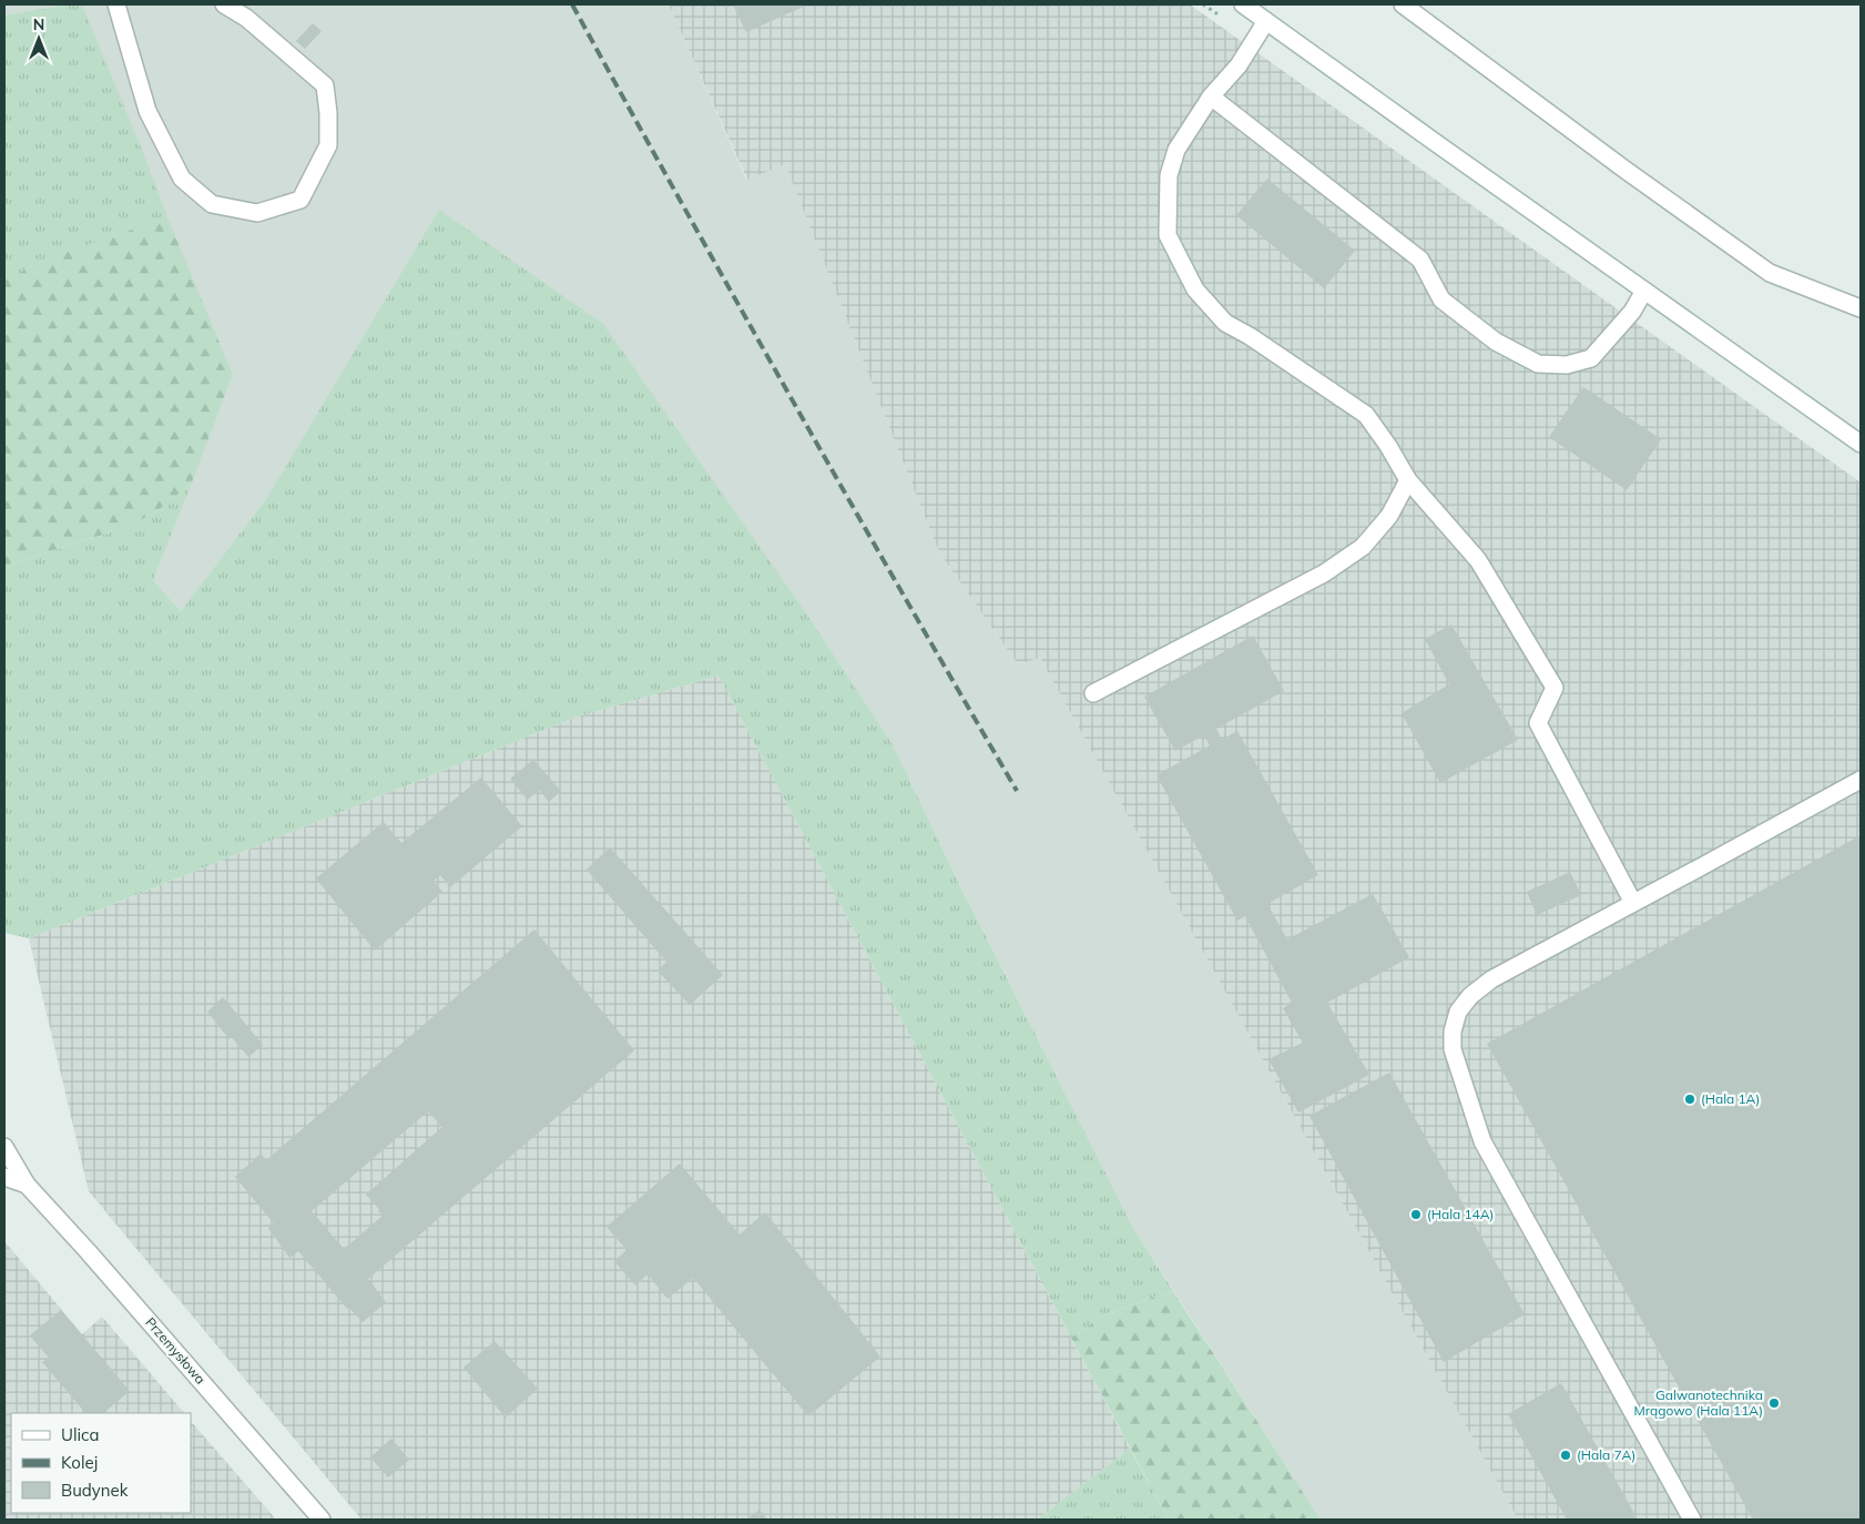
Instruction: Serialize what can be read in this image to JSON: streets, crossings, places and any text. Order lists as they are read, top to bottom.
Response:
{
  "streets": {
    "street": ["Przemysłowa"]
  },
  "places": [
    "(Hala 1A)",
    "(Hala 14A)",
    "Galwanotechnika Mrągowo (Hala 11A)",
    "(Hala 7A)"
  ],
  "legend": ["Ulica", "Kolej", "Budynek"],
  "north": "top"
}
